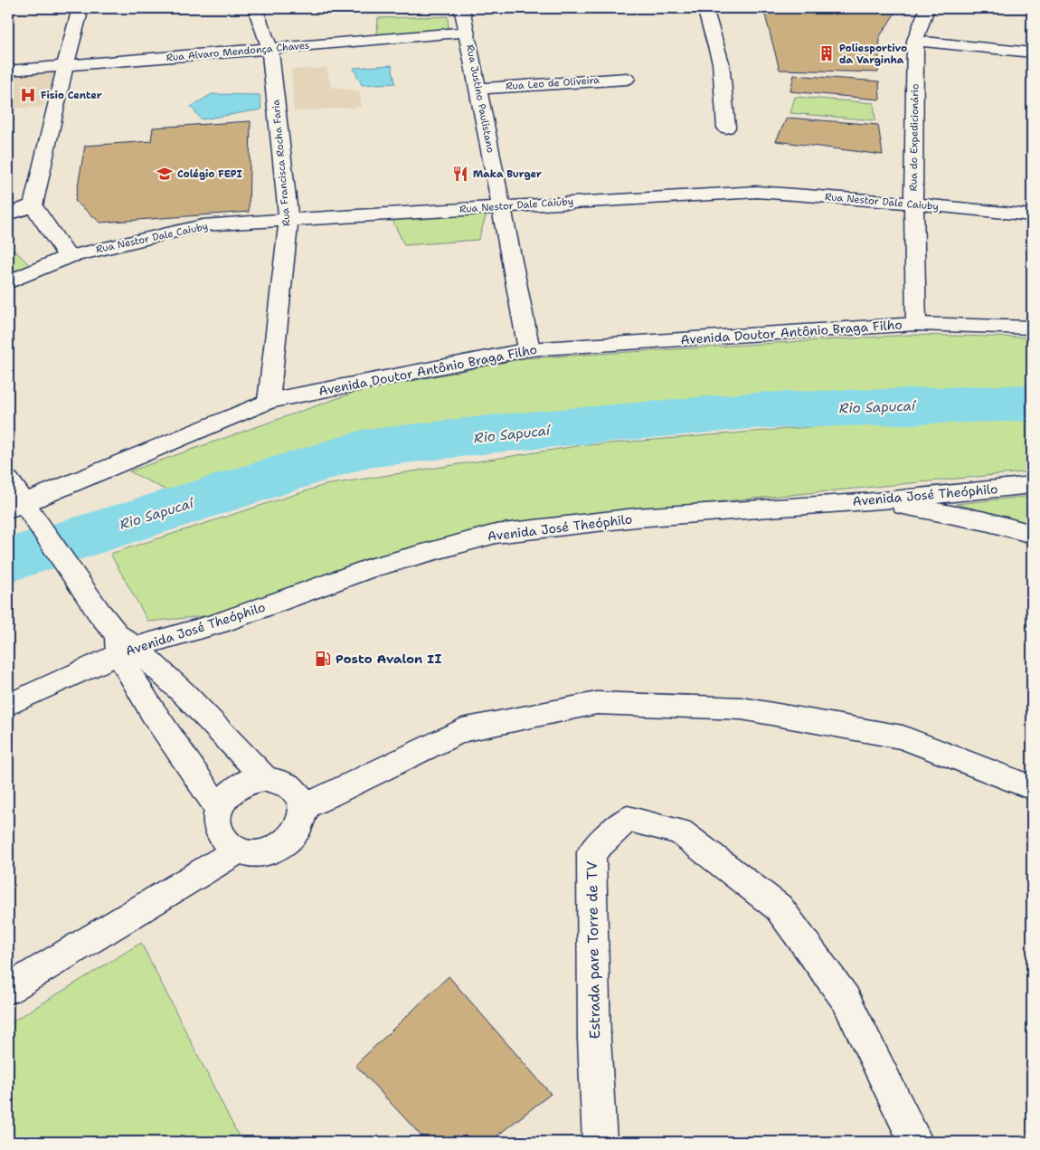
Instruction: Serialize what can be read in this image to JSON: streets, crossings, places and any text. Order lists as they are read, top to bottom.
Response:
{
  "streets": {
    "main road": [
      "Rua Alvaro Mendonça Chaves",
      "Rua Leo de Oliveira",
      "Rua Justino Paulistano",
      "Rua do Expedicionário",
      "Rua Francisca Rocha Faria",
      "Rua Nestor Dale Caiuby",
      "Avenida Doutor Antônio Braga Filho",
      "Avenida José Theóphilo",
      "Estrada pare Torre de TV"
    ]
  },
  "crossings": [
    ["Rua Alvaro Mendonça Chaves", "Rua Justino Paulistano"],
    ["Rua Alvaro Mendonça Chaves", "Rua Francisca Rocha Faria"],
    ["Rua Leo de Oliveira", "Rua Justino Paulistano"],
    ["Rua Justino Paulistano", "Rua Nestor Dale Caiuby"],
    ["Rua Justino Paulistano", "Avenida Doutor Antônio Braga Filho"],
    ["Rua do Expedicionário", "Rua Nestor Dale Caiuby"],
    ["Rua do Expedicionário", "Avenida Doutor Antônio Braga Filho"],
    ["Rua Francisca Rocha Faria", "Rua Nestor Dale Caiuby"],
    ["Rua Francisca Rocha Faria", "Avenida Doutor Antônio Braga Filho"]
  ],
  "water": ["Rio Sapucaí"],
  "places": {
    "building": ["Poliesportivo da Varginha"],
    "hospital": ["Fisio Center"],
    "school or university": ["Colégio FEPI"],
    "restaurant": ["Maka Burger"],
    "fuel station": ["Posto Avalon II"]
  }
}
